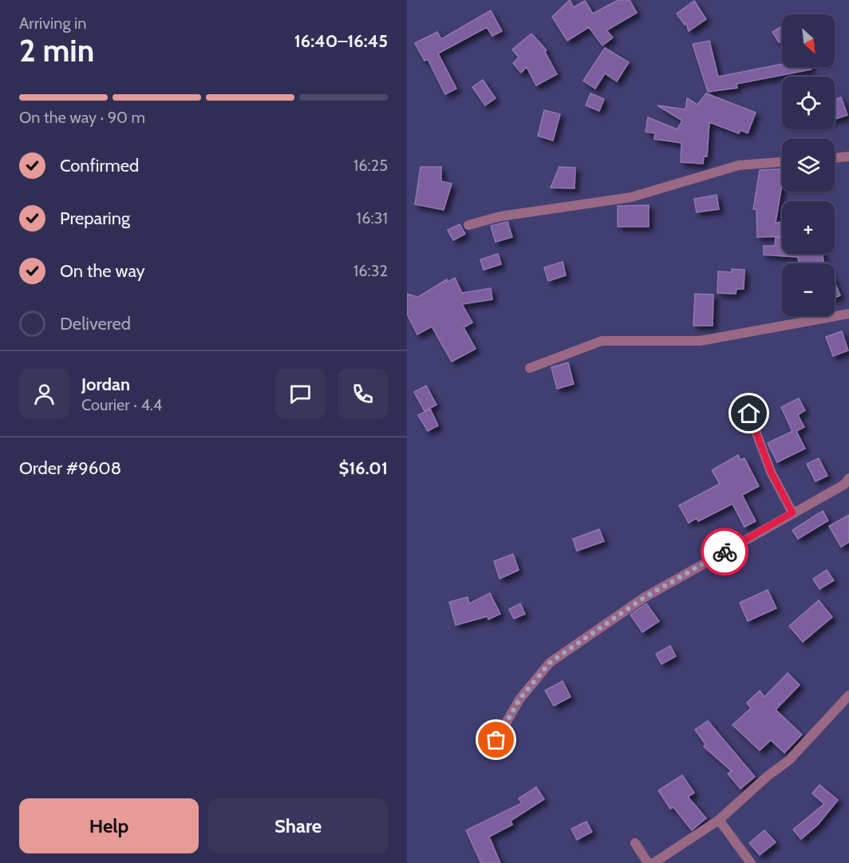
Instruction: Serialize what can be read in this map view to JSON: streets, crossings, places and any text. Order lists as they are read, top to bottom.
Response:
{
  "north": "bottom right",
  "page": {
    "heading": ["2 min", "Arriving in", "16:40–16:45"],
    "panel": [
      "Jordan",
      "Courier · 4.4",
      "Order #9608",
      "$16.01"
    ],
    "map_buttons": ["+", "−"],
    "bar": "On the way · 90 m",
    "list": [
      ["Confirmed", "16:25"],
      ["Preparing", "16:31"],
      ["On the way", "16:32"],
      "Delivered"
    ],
    "buttons": ["Help", "Share"]
  }
}
